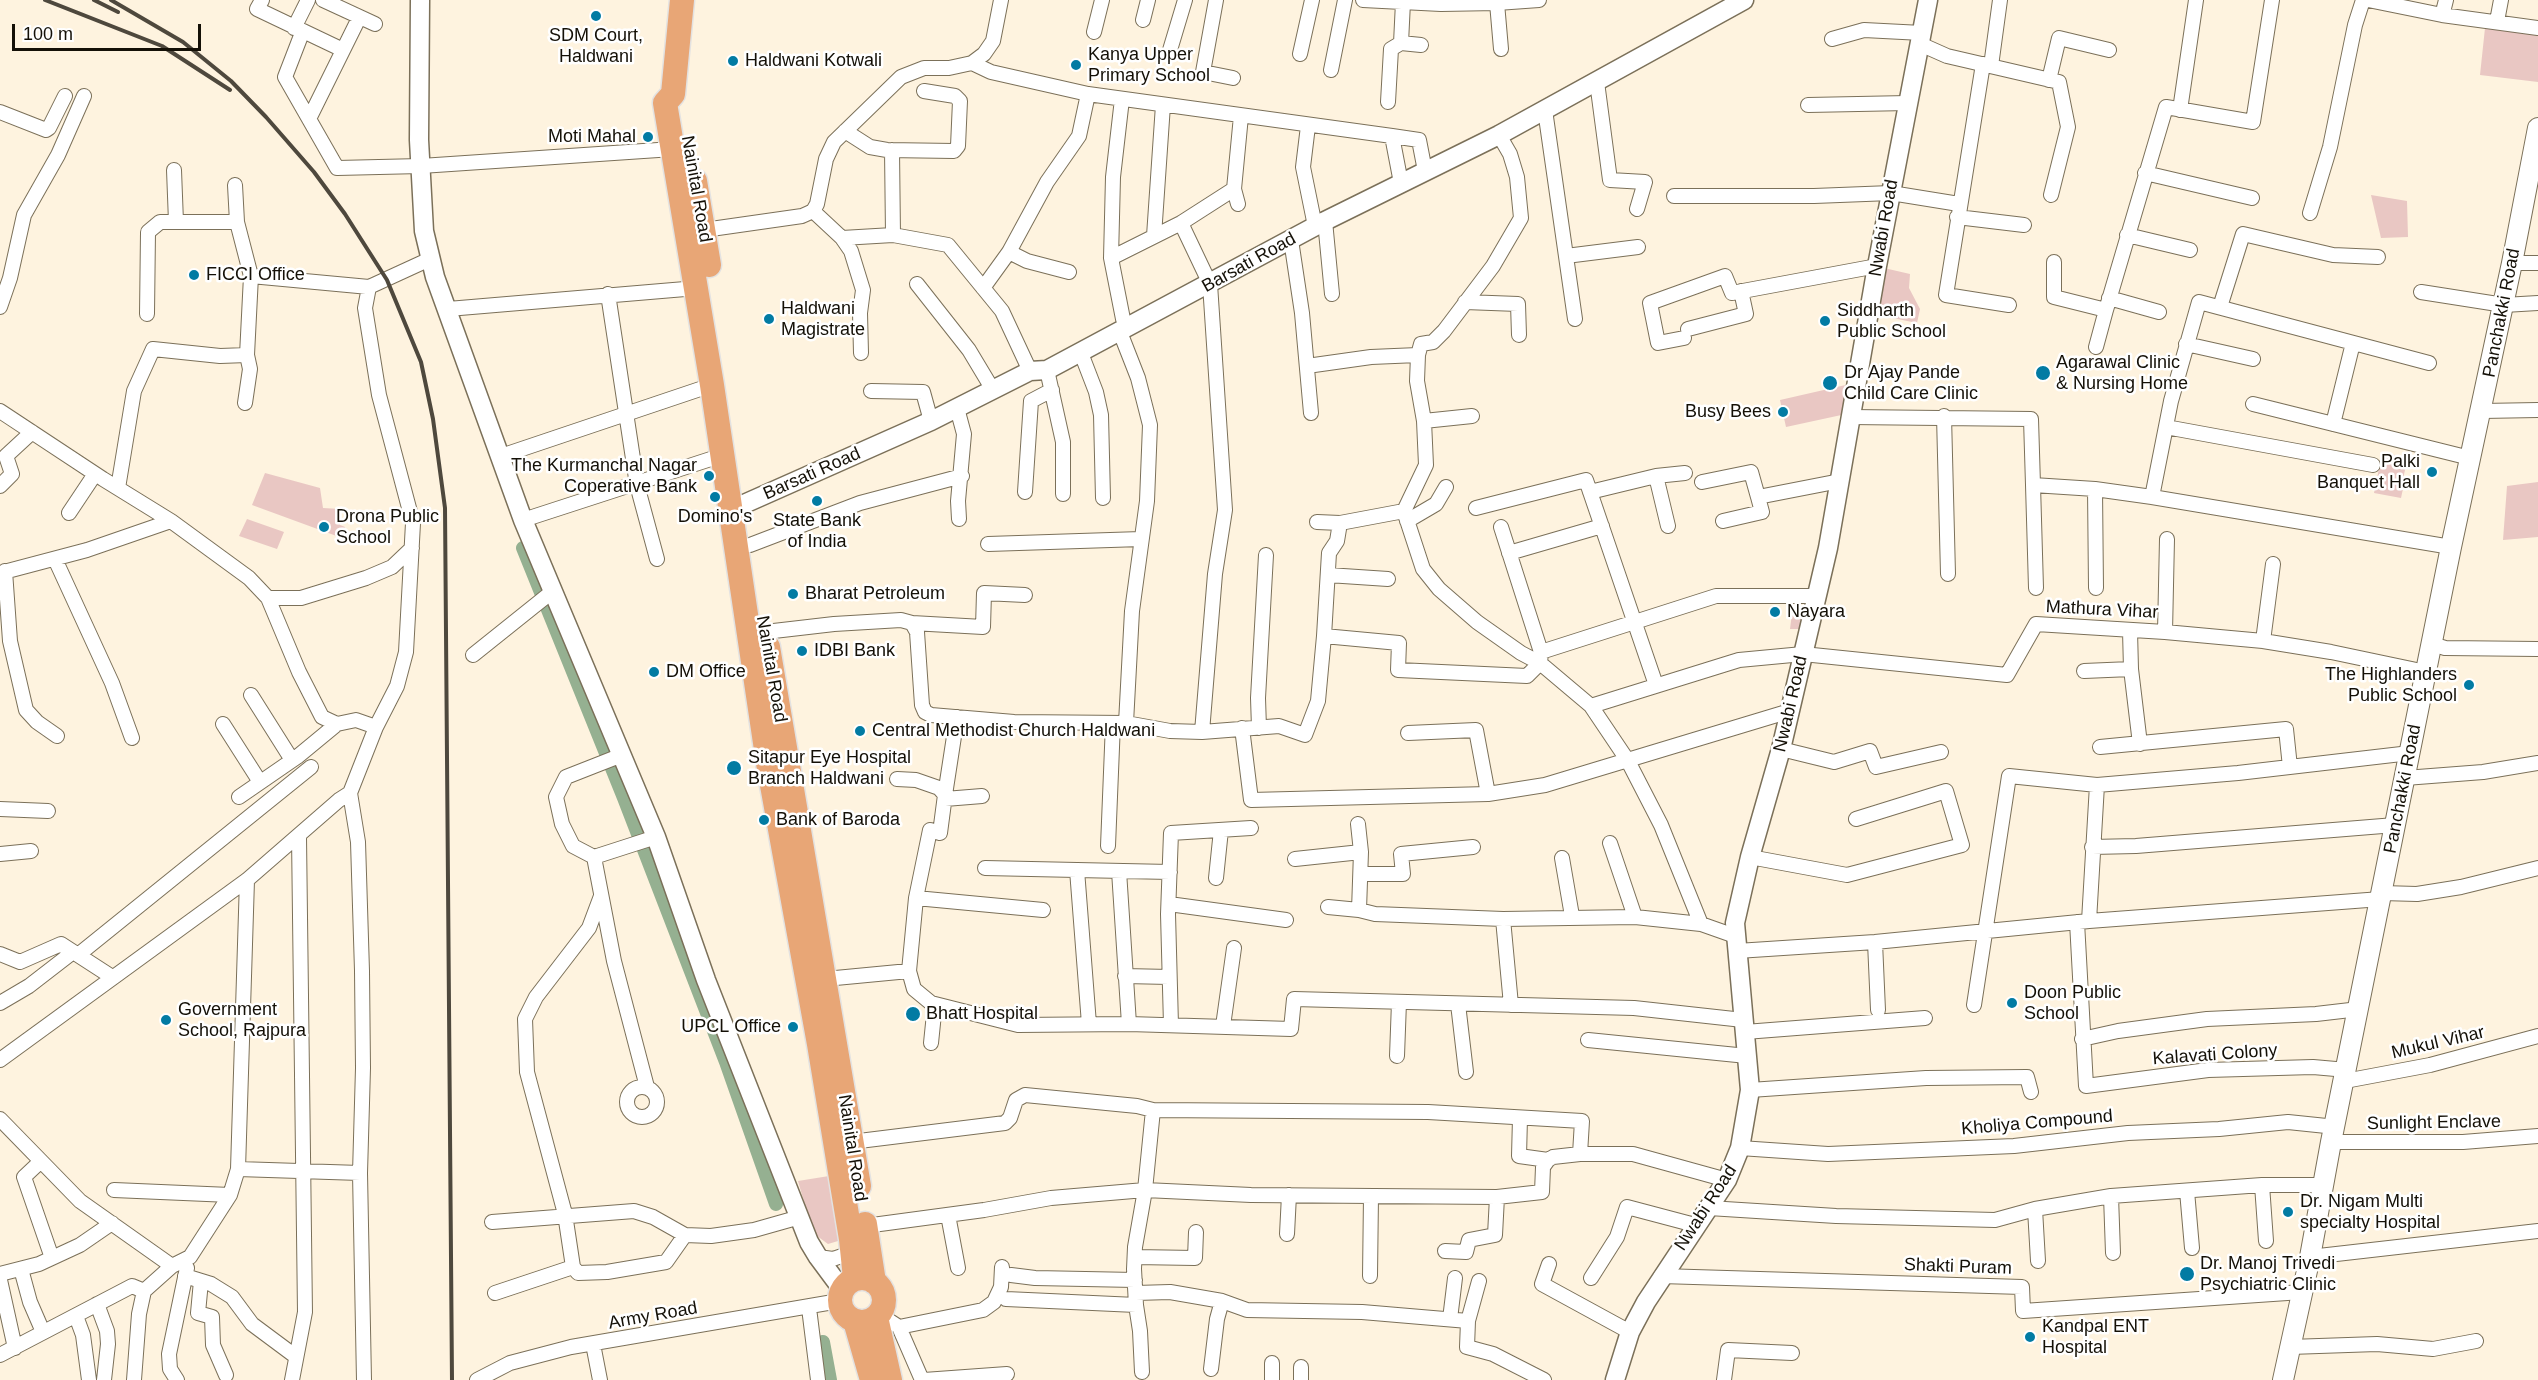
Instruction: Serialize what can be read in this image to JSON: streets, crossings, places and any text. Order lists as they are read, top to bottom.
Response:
{
  "streets": {
    "highway": ["Nainital Road"],
    "main road": ["Panchakki Road"],
    "street": [
      "Nwabi Road",
      "Barsati Road",
      "Mathura Vihar",
      "Mukul Vihar",
      "Kalavati Colony",
      "Kholiya Compound",
      "Sunlight Enclave",
      "Shakti Puram",
      "Army Road"
    ]
  },
  "crossings": [
    ["Nainital Road", "Barsati Road"],
    ["Nainital Road", "Army Road"],
    ["Nwabi Road", "Mathura Vihar"],
    ["Nwabi Road", "Kholiya Compound"],
    ["Nwabi Road", "Shakti Puram"],
    ["Panchakki Road", "Mathura Vihar"],
    ["Panchakki Road", "Mukul Vihar"],
    ["Panchakki Road", "Kalavati Colony"],
    ["Panchakki Road", "Kholiya Compound"],
    ["Panchakki Road", "Sunlight Enclave"],
    ["Panchakki Road", "Shakti Puram"],
    ["Mukul Vihar", "Kalavati Colony"],
    ["Kholiya Compound", "Sunlight Enclave"]
  ],
  "places": [
    "SDM Court, Haldwani",
    "Haldwani Kotwali",
    "Kanya Upper Primary School",
    "Moti Mahal",
    "FICCI Office",
    "Haldwani Magistrate",
    "Siddharth Public School",
    "Agarawal Clinic & Nursing Home",
    "Dr Ajay Pande Child Care Clinic",
    "Busy Bees",
    "Palki Banquet Hall",
    "The Kurmanchal Nagar Coperative Bank",
    "Domino's",
    "State Bank of India",
    "Drona Public School",
    "Bharat Petroleum",
    "Nayara",
    "IDBI Bank",
    "DM Office",
    "The Highlanders Public School",
    "Central Methodist Church Haldwani",
    "Sitapur Eye Hospital Branch Haldwani",
    "Bank of Baroda",
    "Doon Public School",
    "Bhatt Hospital",
    "Government School, Rajpura",
    "UPCL Office",
    "Dr. Nigam Multi specialty Hospital",
    "Dr. Manoj Trivedi Psychiatric Clinic",
    "Kandpal ENT Hospital"
  ],
  "scale_bar": "100 m"
}
